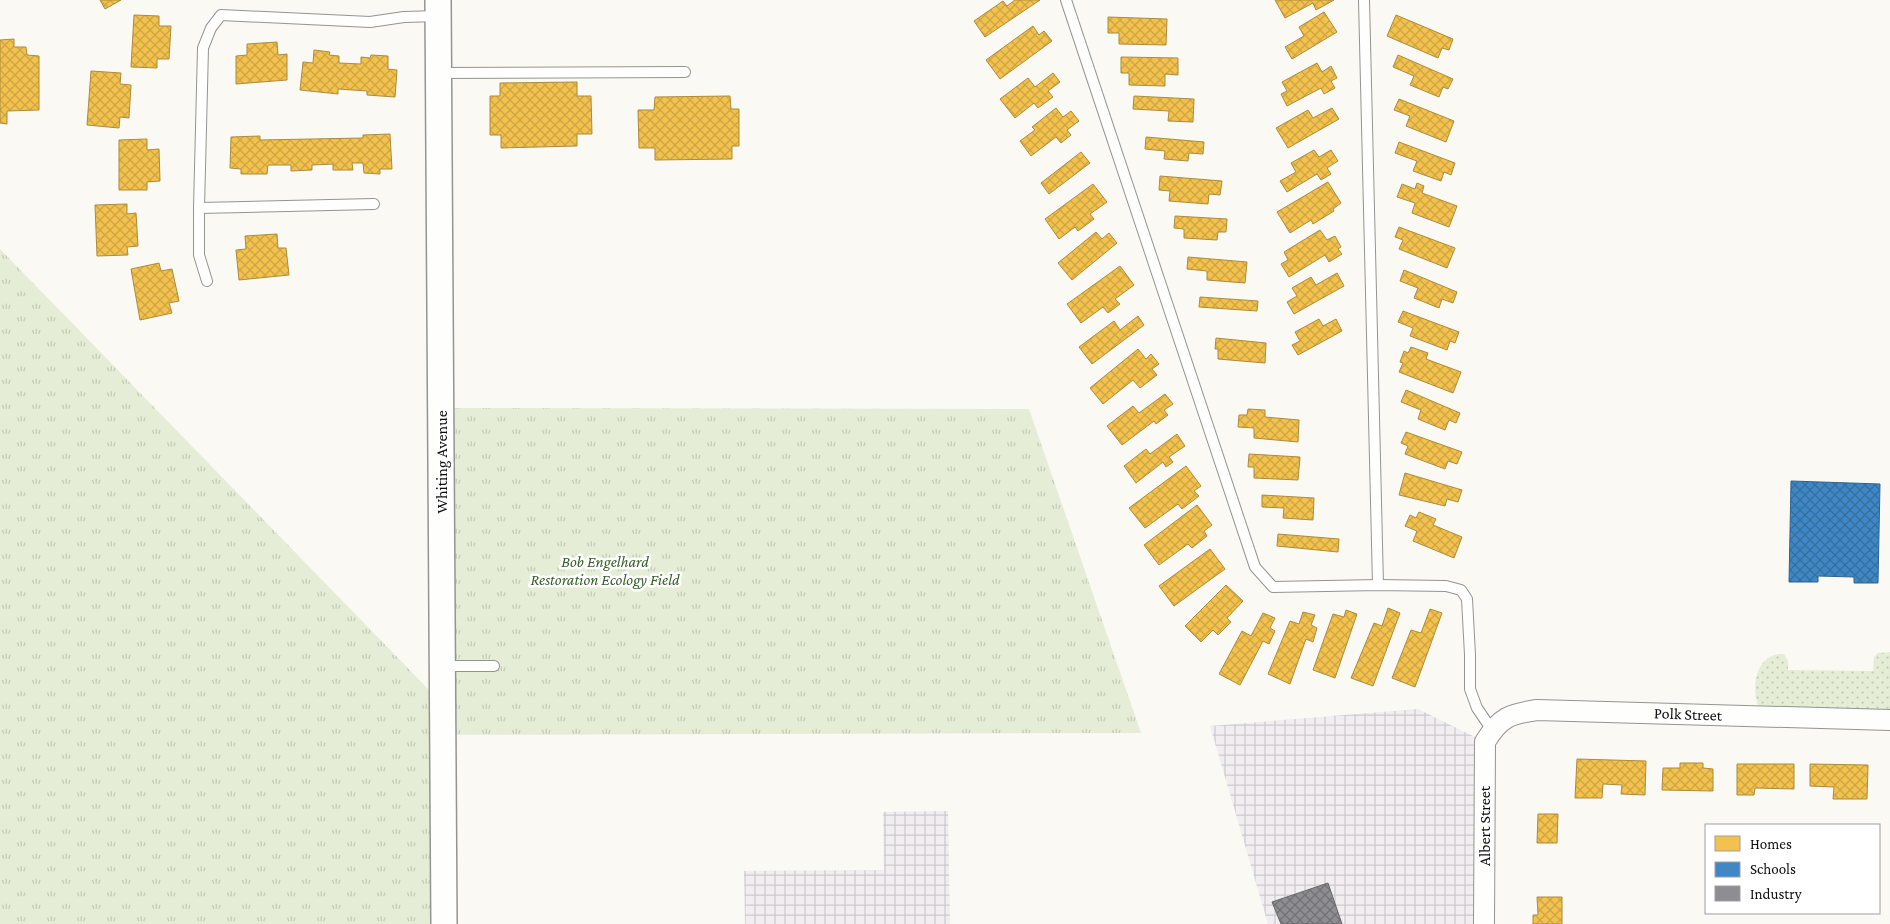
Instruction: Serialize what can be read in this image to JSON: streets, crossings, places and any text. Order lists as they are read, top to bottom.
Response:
{
  "streets": {
    "street": ["Whiting Avenue", "Polk Street", "Albert Street"]
  },
  "crossings": [
    ["Polk Street", "Albert Street"]
  ],
  "parks": ["Bob Engelhard Restoration Ecology Field"],
  "legend": ["Homes", "Schools", "Industry"]
}
